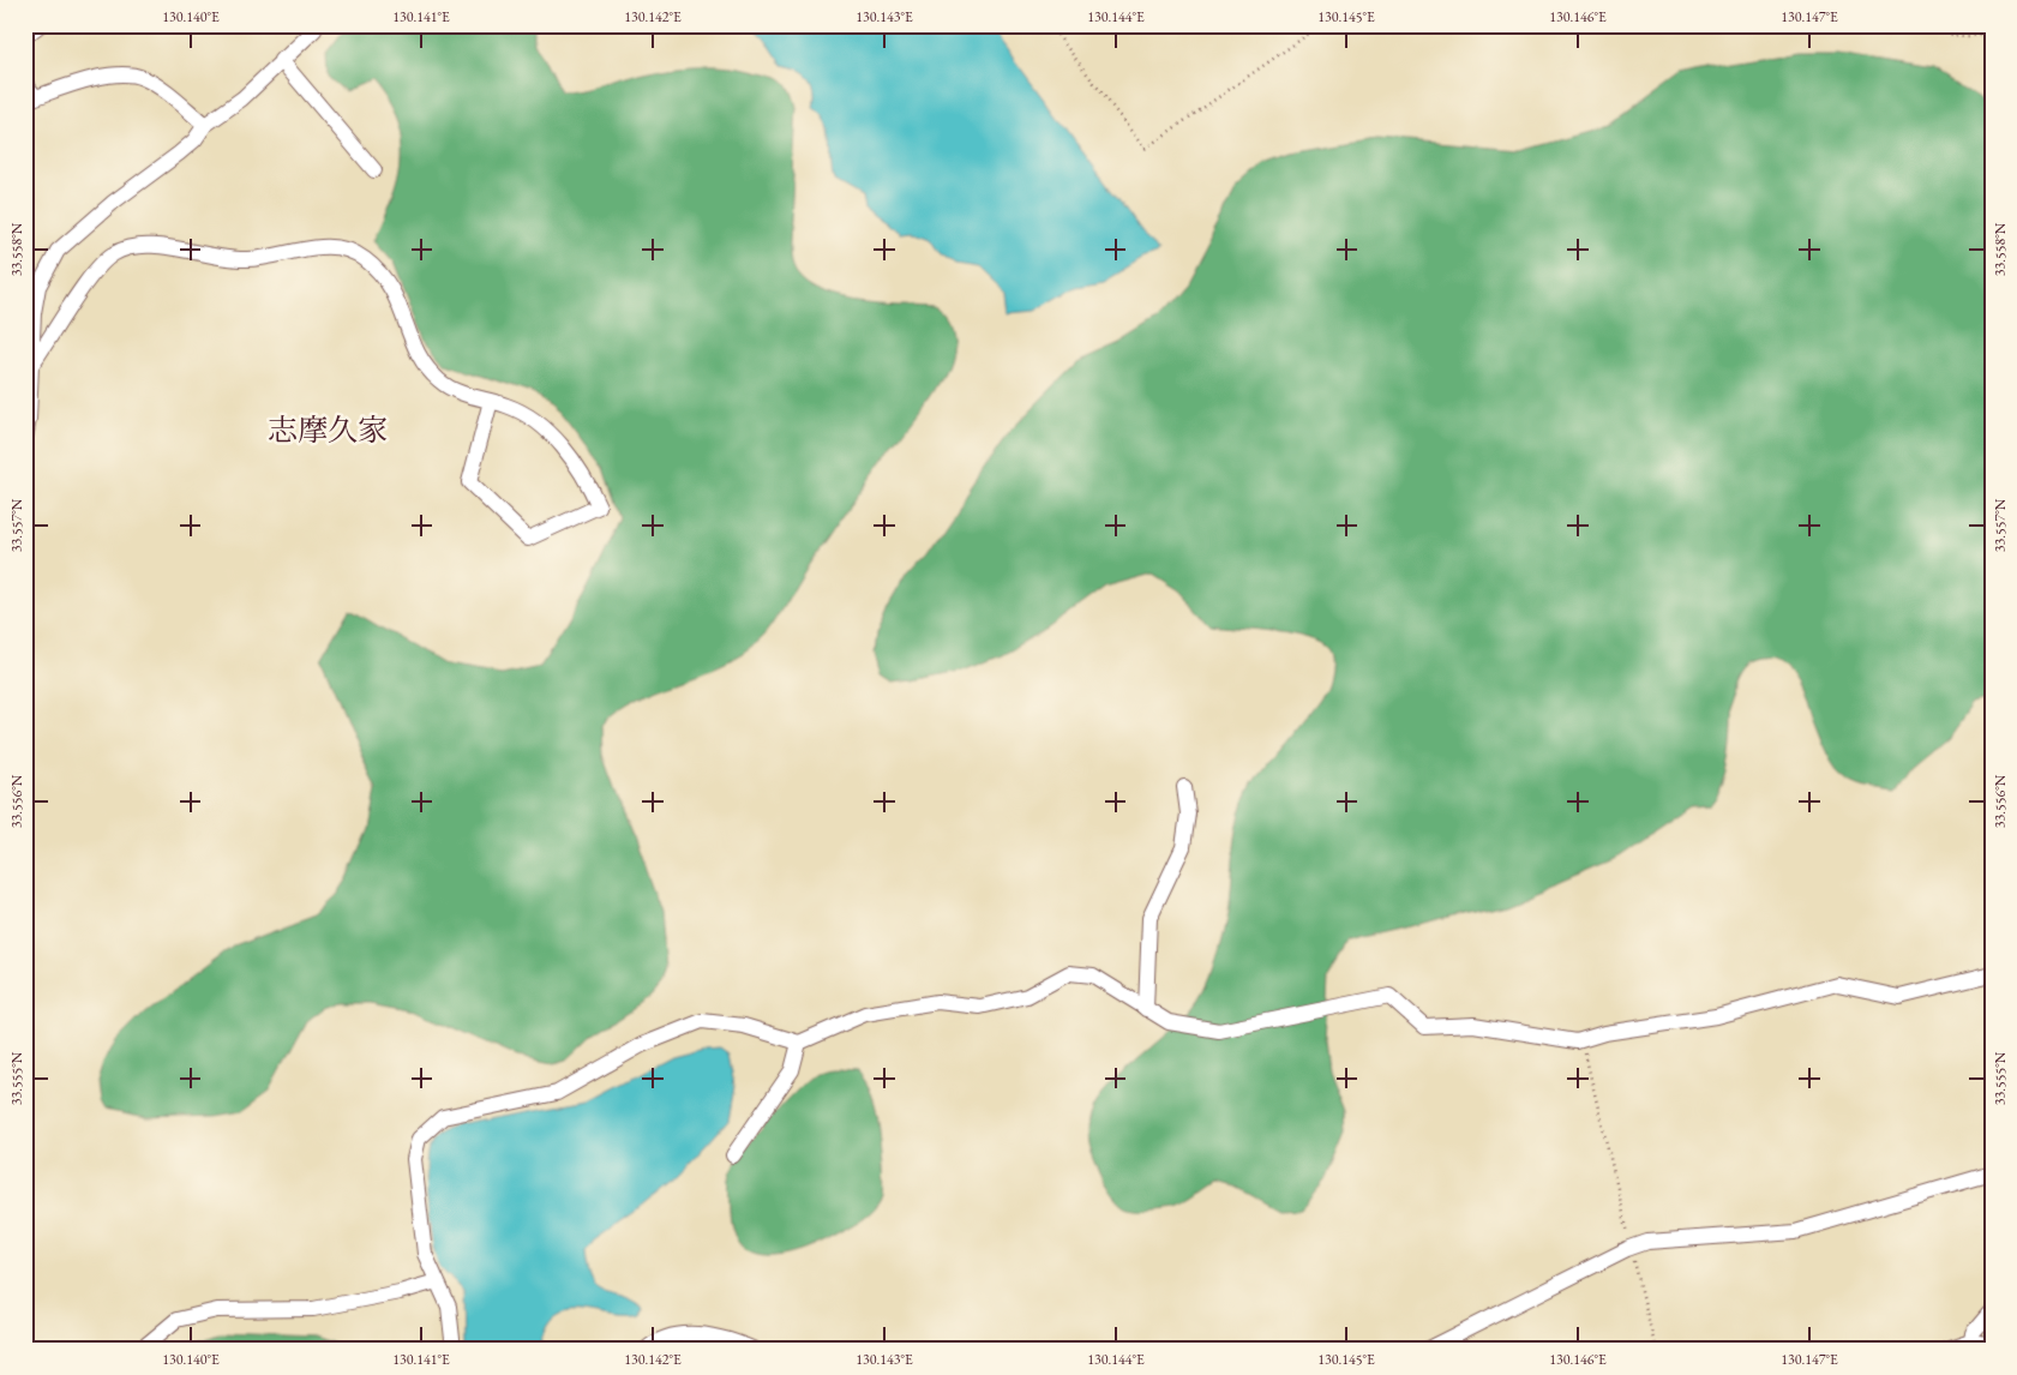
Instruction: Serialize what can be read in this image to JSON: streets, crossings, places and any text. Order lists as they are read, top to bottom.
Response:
{
  "districts": ["志摩久家"],
  "coordinates": [
    "130.140°E",
    "130.141°E",
    "130.142°E",
    "130.143°E",
    "130.144°E",
    "130.145°E",
    "130.146°E",
    "130.147°E",
    "33.558°N",
    "33.557°N",
    "33.556°N",
    "33.555°N"
  ]
}
